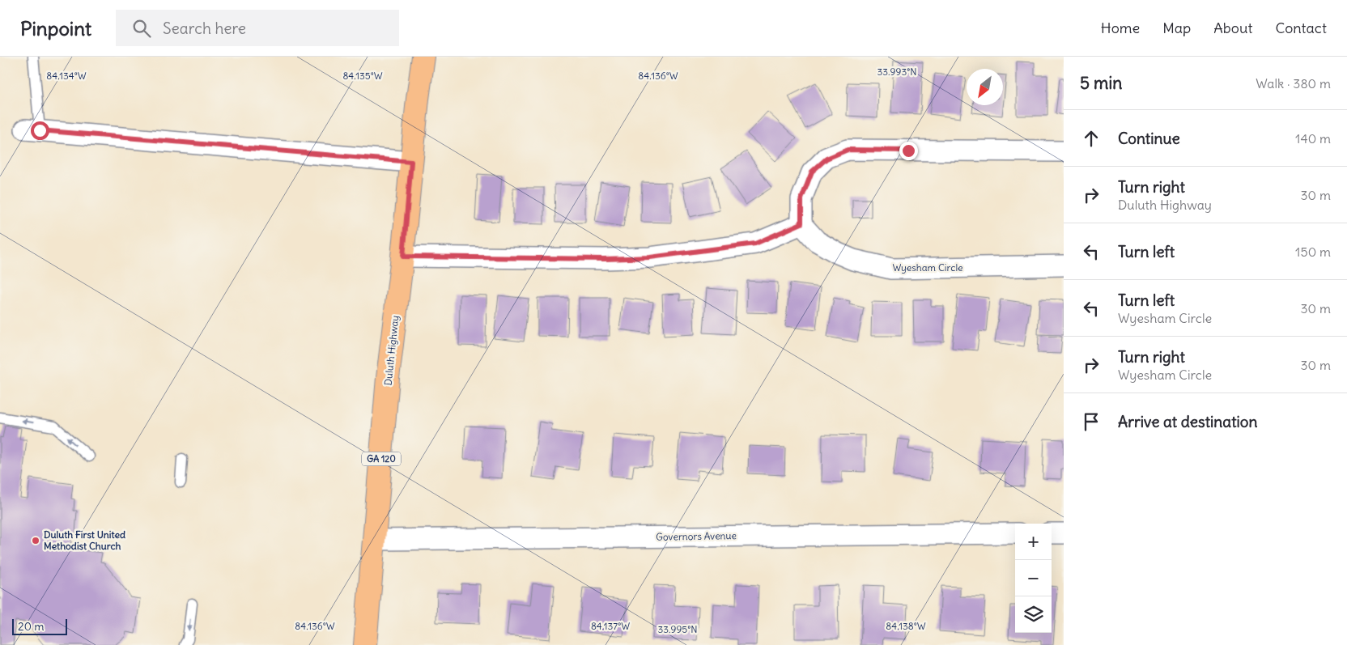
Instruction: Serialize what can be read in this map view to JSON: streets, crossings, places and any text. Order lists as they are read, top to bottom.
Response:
{
  "streets": {
    "main road": ["Duluth Highway", "GA 120"],
    "street": ["Wyesham Circle", "Governors Avenue"]
  },
  "crossings": [
    ["Duluth Highway", "Governors Avenue"]
  ],
  "places": ["Duluth First United Methodist Church"],
  "scale_bar": "20 m",
  "north": "bottom left",
  "page": {
    "header": "Pinpoint",
    "search": "Search here",
    "nav": [
      "Home",
      "Map",
      "About",
      "Contact"
    ],
    "heading": ["5 min", "Walk · 380 m"],
    "list": [
      ["Continue", "140 m"],
      ["Turn right", "Duluth Highway", "30 m"],
      ["Turn left", "150 m"],
      ["Turn left", "Wyesham Circle", "30 m"],
      ["Turn right", "Wyesham Circle", "30 m"],
      "Arrive at destination"
    ],
    "map_buttons": ["+", "−"],
    "scale": "20 m"
  },
  "coordinates": [
    "33.993°N",
    "84.134°W",
    "84.135°W",
    "84.136°W",
    "84.137°W",
    "84.138°W",
    "33.995°N"
  ]
}
